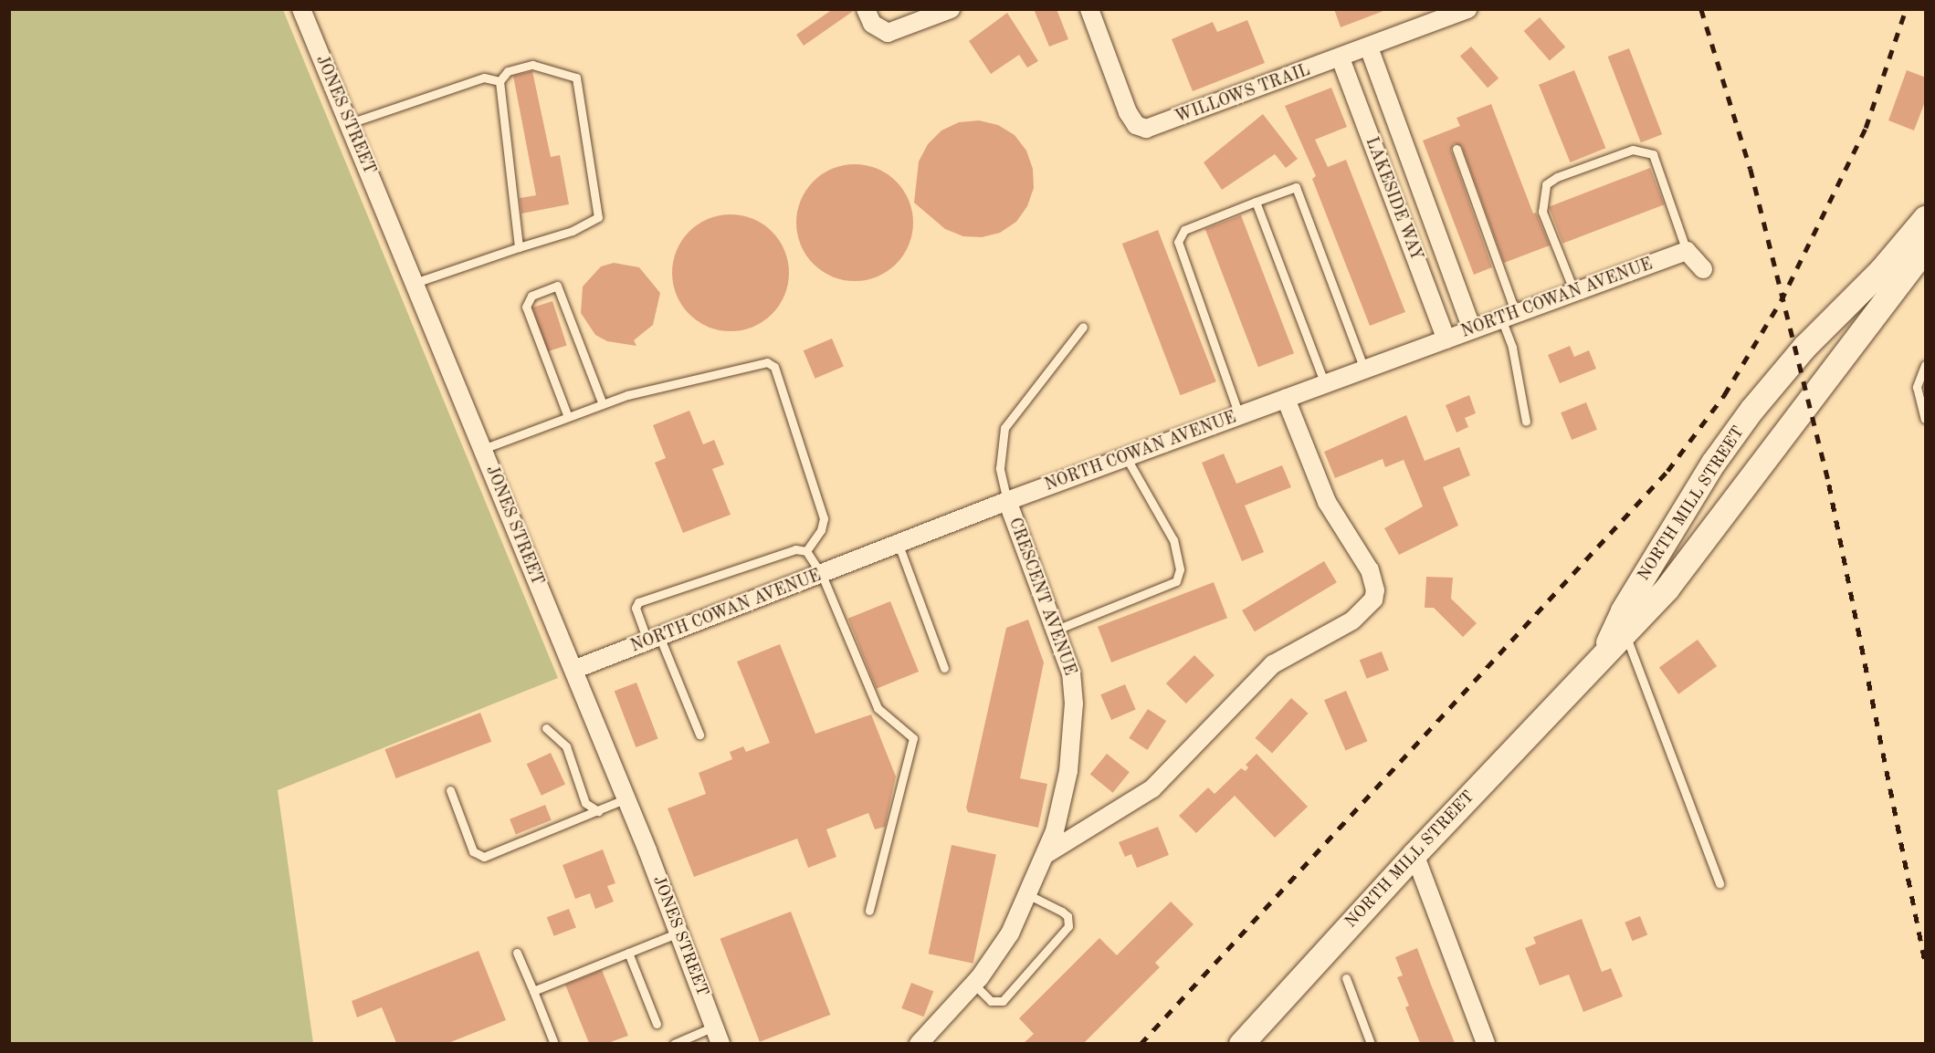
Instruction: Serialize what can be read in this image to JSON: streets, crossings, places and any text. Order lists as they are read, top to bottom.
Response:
{
  "streets": {
    "main road": ["NORTH MILL STREET"],
    "street": [
      "WILLOWS TRAIL",
      "JONES STREET",
      "LAKESIDE WAY",
      "NORTH COWAN AVENUE",
      "CRESCENT AVENUE"
    ]
  },
  "crossings": [
    ["WILLOWS TRAIL", "LAKESIDE WAY"],
    ["JONES STREET", "NORTH COWAN AVENUE"],
    ["LAKESIDE WAY", "NORTH COWAN AVENUE"],
    ["NORTH COWAN AVENUE", "CRESCENT AVENUE"]
  ]
}
